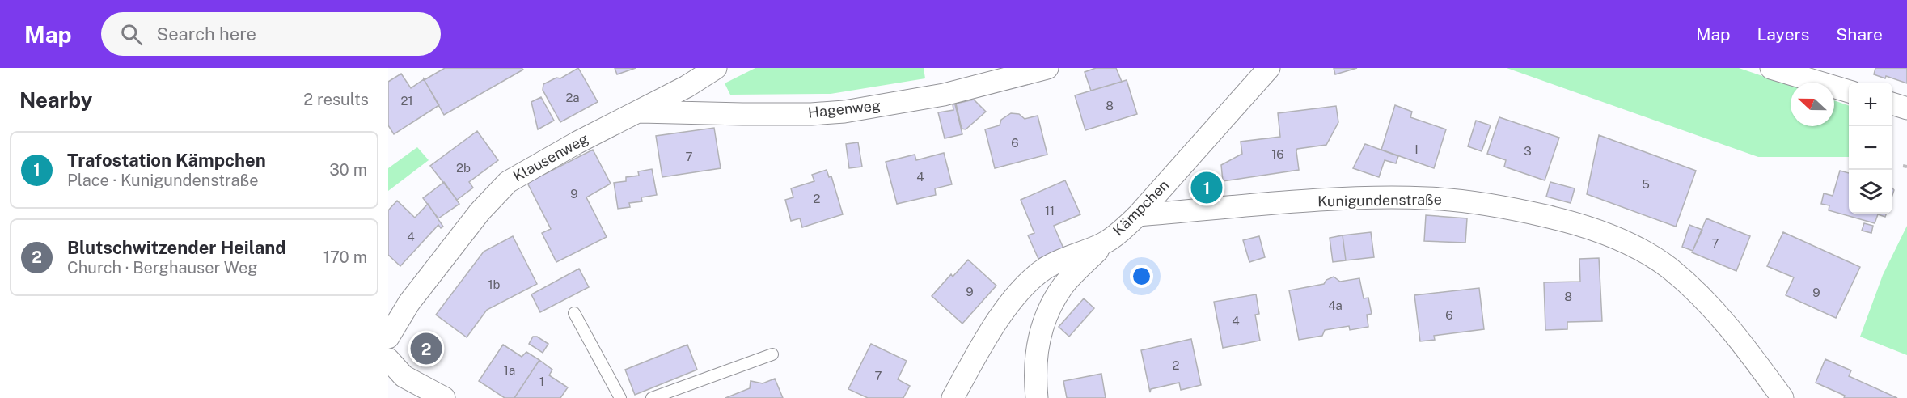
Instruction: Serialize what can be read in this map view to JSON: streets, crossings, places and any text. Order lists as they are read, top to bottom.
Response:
{
  "streets": {
    "street": [
      "Hagenweg",
      "Klausenweg",
      "Kunigundenstraße",
      "Kämpchen"
    ]
  },
  "crossings": [
    ["Hagenweg", "Klausenweg"],
    ["Kunigundenstraße", "Kämpchen"]
  ],
  "house_numbers": [
    "2a",
    "21",
    "8",
    "6",
    "1",
    "3",
    "16",
    "7",
    "2b",
    "4",
    "5",
    "9",
    "2",
    "11",
    "4",
    "7",
    "1b",
    "9",
    "9",
    "8",
    "4a",
    "6",
    "4",
    "2",
    "1a",
    "7",
    "1"
  ],
  "north": "left",
  "page": {
    "header": "Map",
    "search": "Search here",
    "nav": ["Map", "Layers", "Share"],
    "heading": ["Nearby", "2 results"],
    "map_buttons": ["+", "−"],
    "list": [
      {
        "mark": "1",
        "name": "Trafostation Kämpchen",
        "note": "Place · Kunigundenstraße",
        "value": "30 m"
      },
      {
        "mark": "2",
        "name": "Blutschwitzender Heiland",
        "note": "Church · Berghauser Weg",
        "value": "170 m"
      }
    ],
    "pins": ["1", "2"]
  }
}
